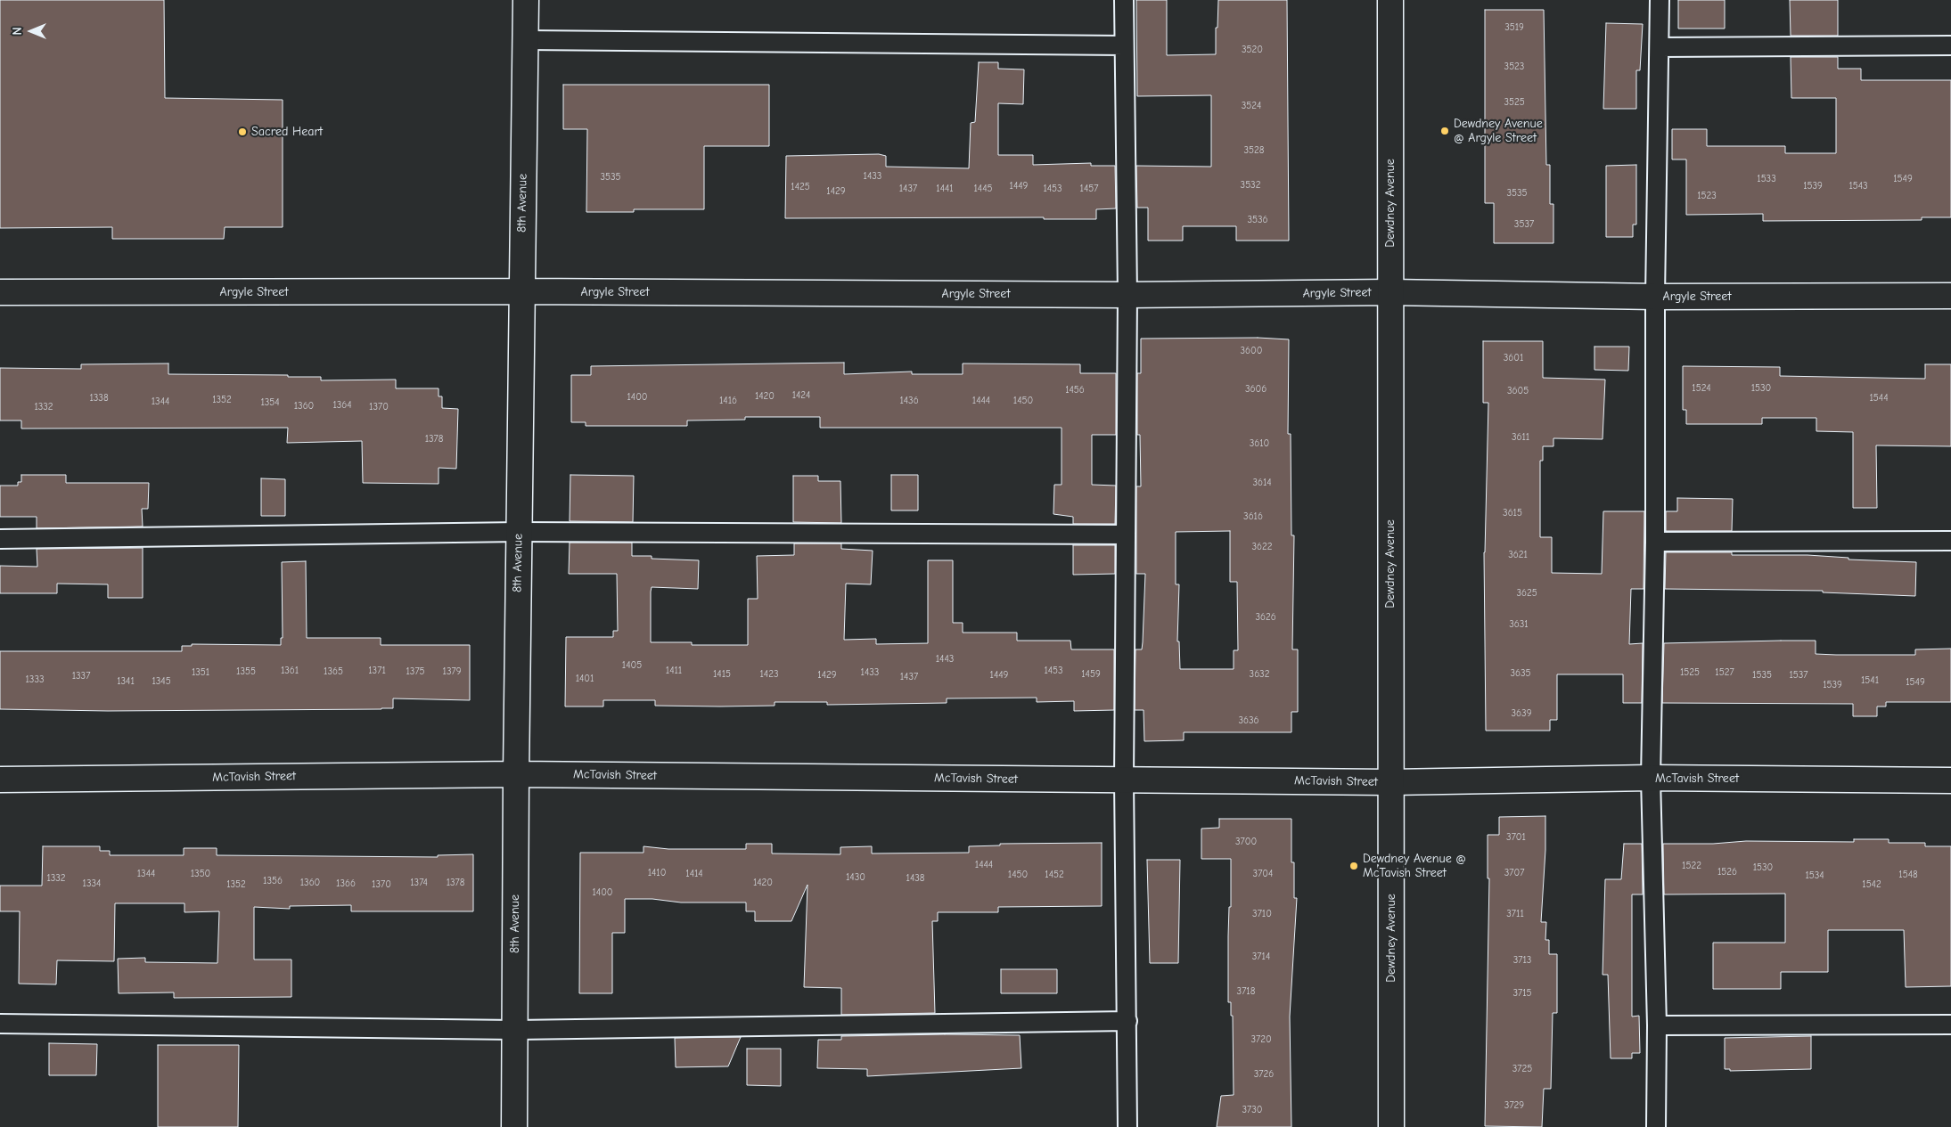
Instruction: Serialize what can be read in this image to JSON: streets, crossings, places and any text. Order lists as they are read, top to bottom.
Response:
{
  "streets": {
    "street": [
      "8th Avenue",
      "Dewdney Avenue",
      "Argyle Street",
      "McTavish Street"
    ]
  },
  "crossings": [
    ["8th Avenue", "Argyle Street"],
    ["8th Avenue", "McTavish Street"],
    ["Dewdney Avenue", "Argyle Street"],
    ["Dewdney Avenue", "McTavish Street"]
  ],
  "places": ["Dewdney Avenue @ Argyle Street", "Sacred Heart", "Dewdney Avenue @ McTavish Street"],
  "house_numbers": [
    "3519",
    "3520",
    "3523",
    "3525",
    "3524",
    "3528",
    "1433",
    "3535",
    "1533",
    "1549",
    "3532",
    "1449",
    "1539",
    "1543",
    "1425",
    "1437",
    "1441",
    "1445",
    "1453",
    "1457",
    "1429",
    "3535",
    "1523",
    "3536",
    "3537",
    "3600",
    "3601",
    "1524",
    "1530",
    "3606",
    "1456",
    "3605",
    "1424",
    "1420",
    "1400",
    "1338",
    "1544",
    "1352",
    "1416",
    "1436",
    "1444",
    "1450",
    "1344",
    "1354",
    "1364",
    "1360",
    "1332",
    "1370",
    "3611",
    "1378",
    "3610",
    "3614",
    "3615",
    "3616",
    "3622",
    "3621",
    "3625",
    "3626",
    "3631",
    "1443",
    "1405",
    "1361",
    "1371",
    "1411",
    "1453",
    "1355",
    "1365",
    "1375",
    "1379",
    "1351",
    "1433",
    "1525",
    "1527",
    "3635",
    "1415",
    "1423",
    "1459",
    "3632",
    "1429",
    "1449",
    "1535",
    "1537",
    "1337",
    "1437",
    "1401",
    "1333",
    "1541",
    "1341",
    "1345",
    "1549",
    "1539",
    "3639",
    "3636",
    "3701",
    "3700",
    "1444",
    "1522",
    "1530",
    "1526",
    "1410",
    "3707",
    "1344",
    "1350",
    "1414",
    "3704",
    "1450",
    "1452",
    "1548",
    "1534",
    "1430",
    "1332",
    "1438",
    "1356",
    "1360",
    "1374",
    "1378",
    "1420",
    "1334",
    "1366",
    "1352",
    "1370",
    "1542",
    "1400",
    "3710",
    "3711",
    "3714",
    "3713",
    "3718",
    "3715",
    "3720",
    "3725",
    "3726",
    "3729",
    "3730"
  ],
  "north": "left"
}
